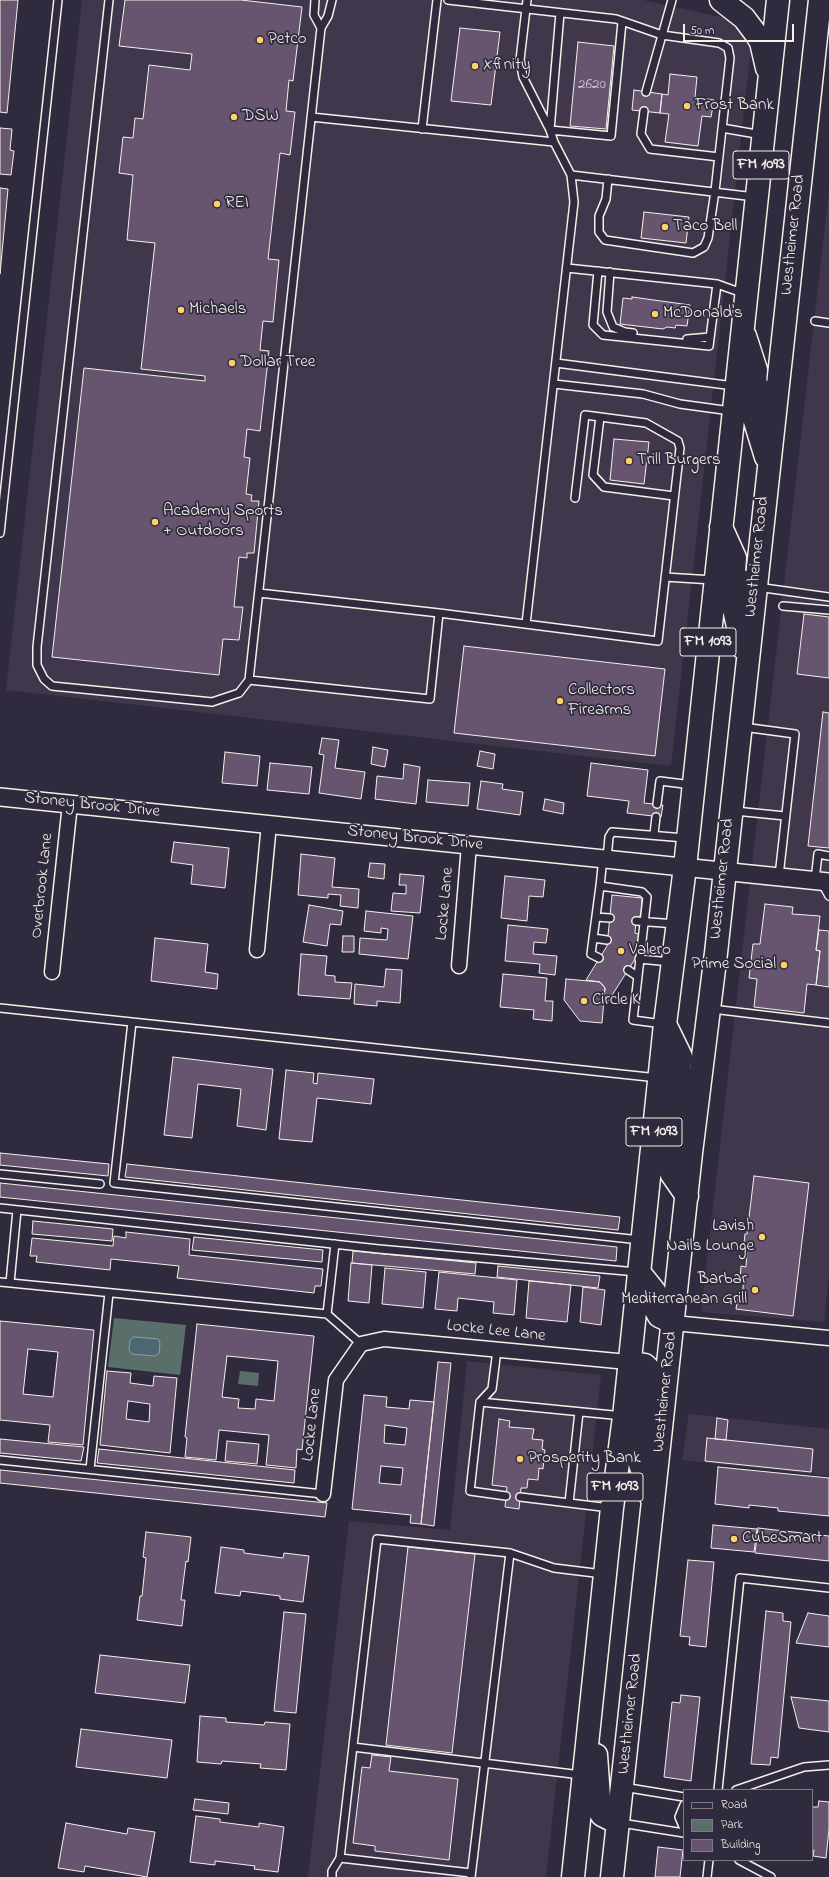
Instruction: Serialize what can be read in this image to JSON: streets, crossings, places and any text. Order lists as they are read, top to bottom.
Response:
{
  "streets": {
    "main road": ["FM 1093", "Westheimer Road"],
    "street": [
      "Stoney Brook Drive",
      "Overbrook Lane",
      "Locke Lane",
      "Locke Lee Lane"
    ]
  },
  "crossings": [
    ["FM 1093", "Stoney Brook Drive"],
    ["FM 1093", "Locke Lee Lane"],
    ["Westheimer Road", "Stoney Brook Drive"],
    ["Stoney Brook Drive", "Overbrook Lane"],
    ["Stoney Brook Drive", "Locke Lane"],
    ["Locke Lane", "Locke Lee Lane"]
  ],
  "places": [
    "Petco",
    "Xfinity",
    "Frost Bank",
    "DSW",
    "REI",
    "Taco Bell",
    "Michaels",
    "McDonald's",
    "Dollar Tree",
    "Trill Burgers",
    "Academy Sports + Outdoors",
    "Collectors Firearms",
    "Valero",
    "Prime Social",
    "Circle K",
    "Lavish Nails Lounge",
    "Barbar Mediterranean Grill",
    "Prosperity Bank",
    "CubeSmart"
  ],
  "house_numbers": ["2620"],
  "legend": ["Road", "Park", "Building"],
  "scale_bar": "50 m"
}
